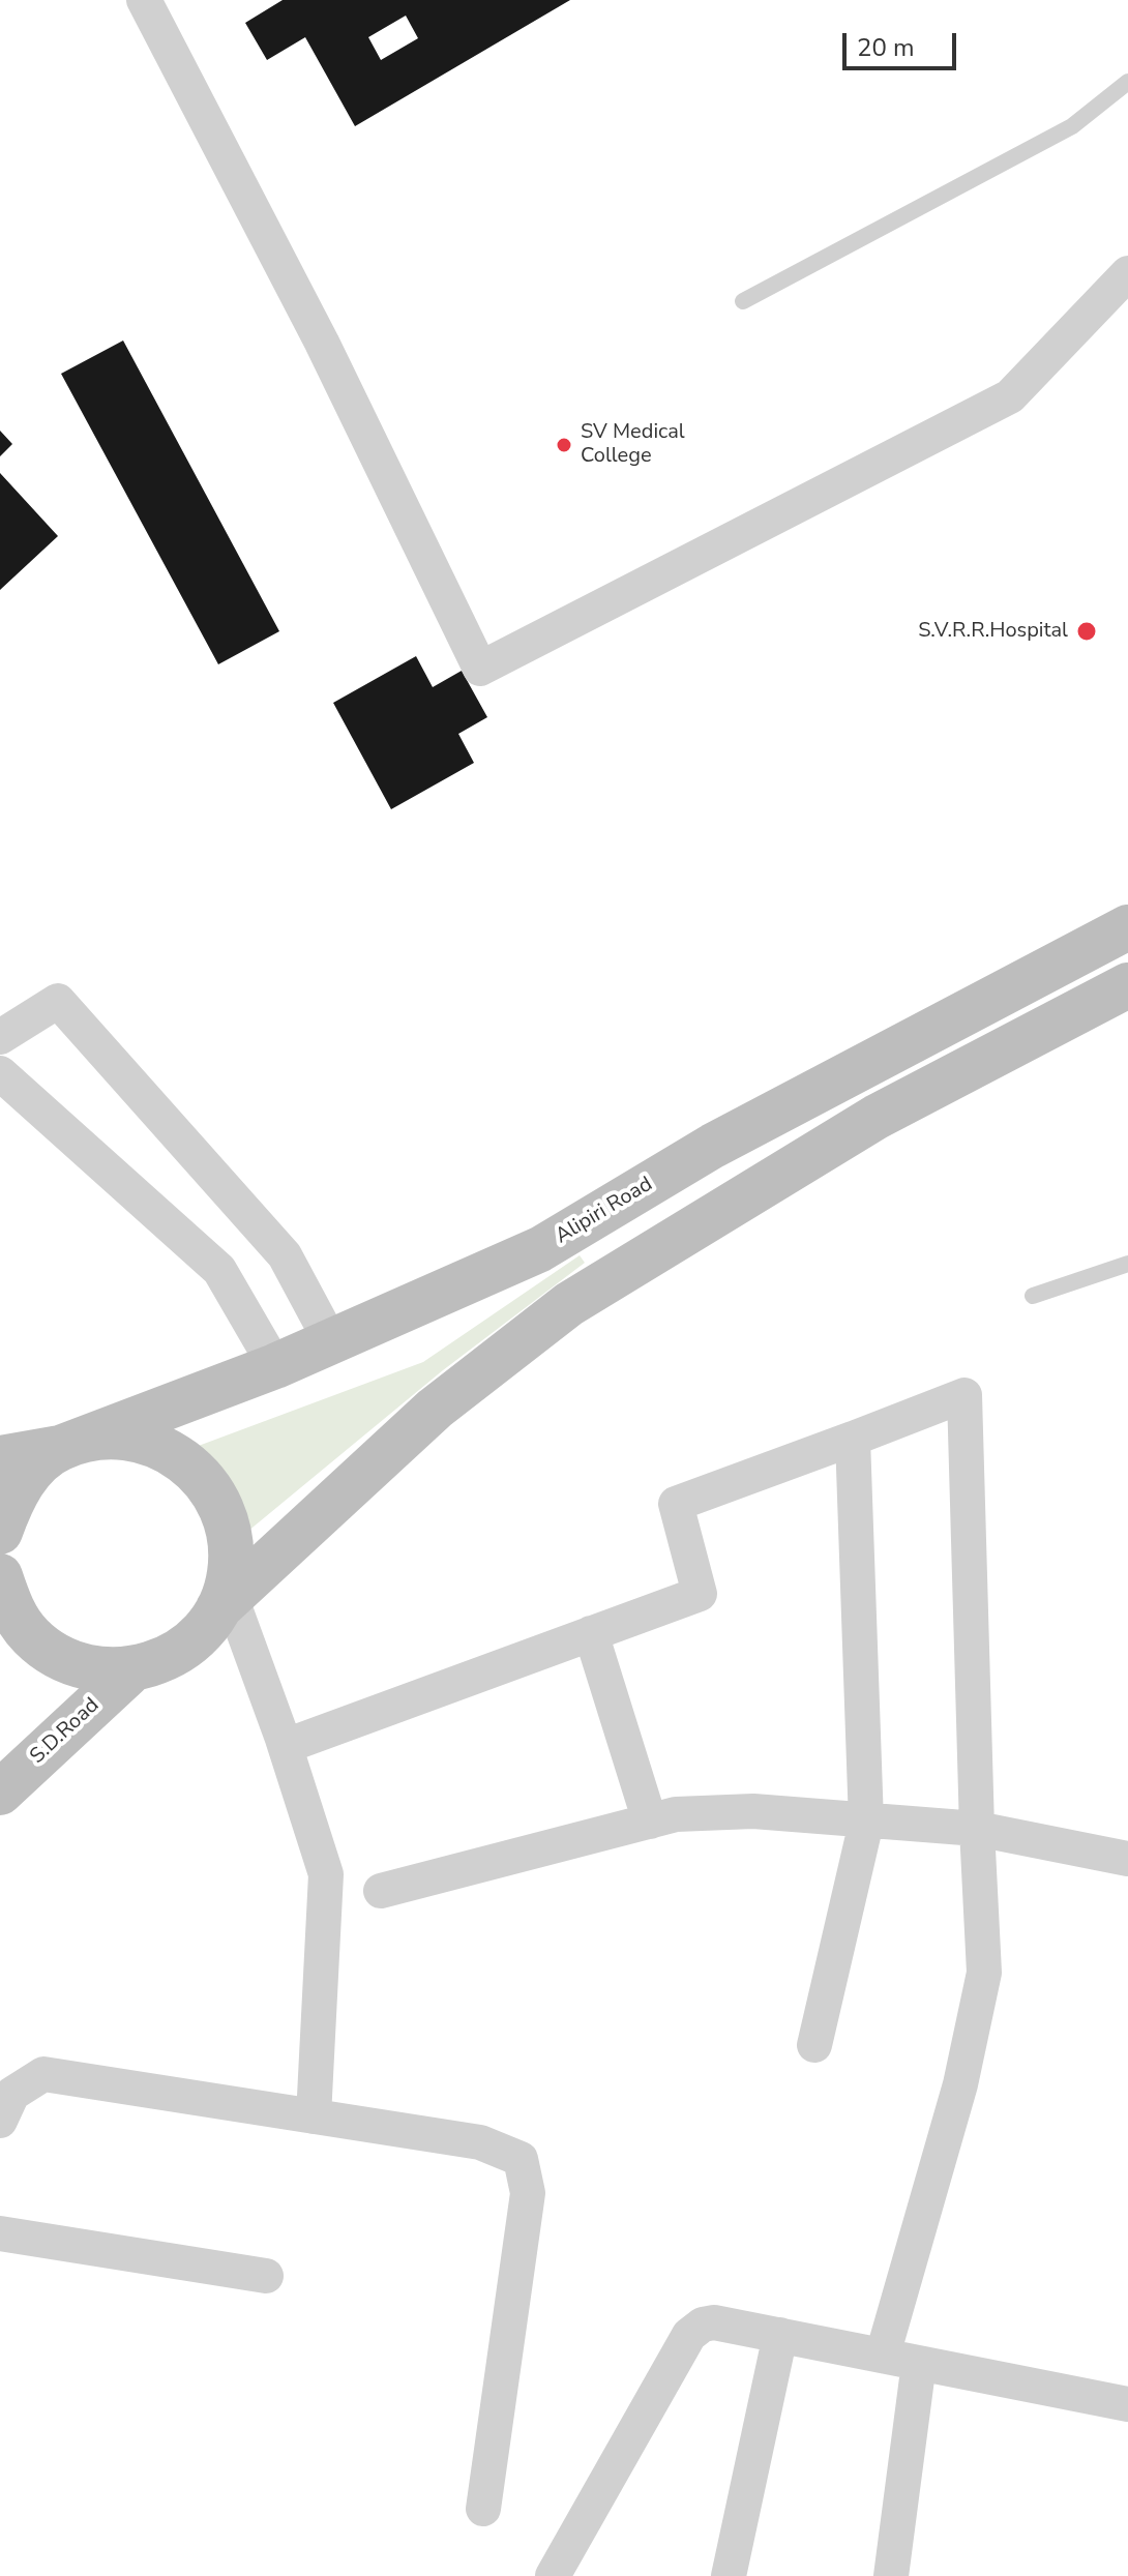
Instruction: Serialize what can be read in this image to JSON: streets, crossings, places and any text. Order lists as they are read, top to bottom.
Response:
{
  "streets": {
    "street": ["Alipiri Road", "S.D.Road"]
  },
  "places": ["SV Medical College", "S.V.R.R.Hospital"],
  "scale_bar": "20 m"
}
